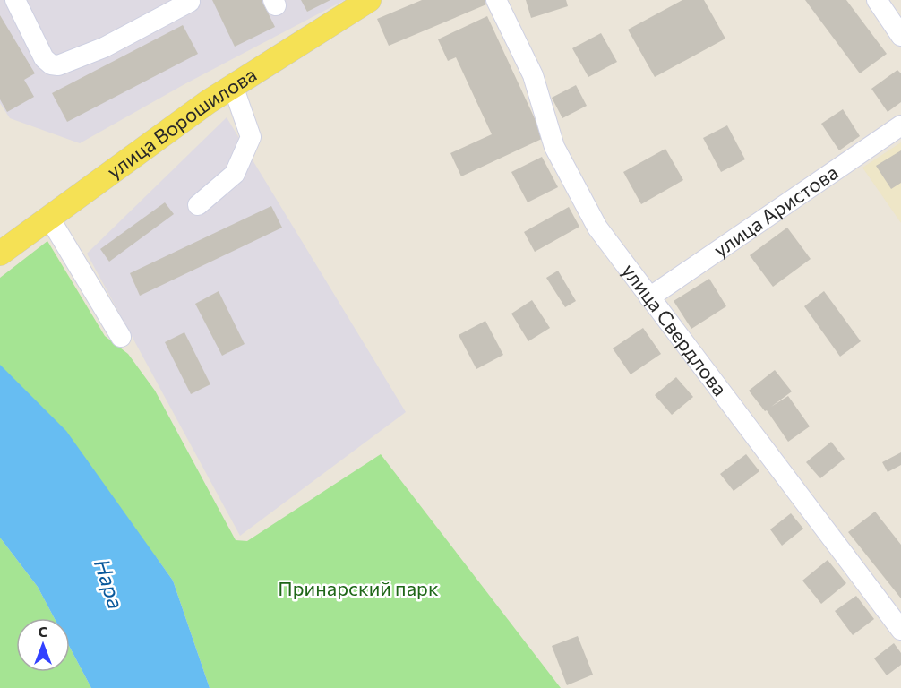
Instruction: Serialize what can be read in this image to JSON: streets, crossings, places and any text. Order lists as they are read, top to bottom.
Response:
{
  "streets": {
    "main road": ["улица Ворошилова"],
    "street": ["улица Аристова", "улица Свердлова"]
  },
  "crossings": [
    ["улица Аристова", "улица Свердлова"]
  ],
  "water": ["Нара"],
  "parks": ["Принарский парк"],
  "north": "top"
}
